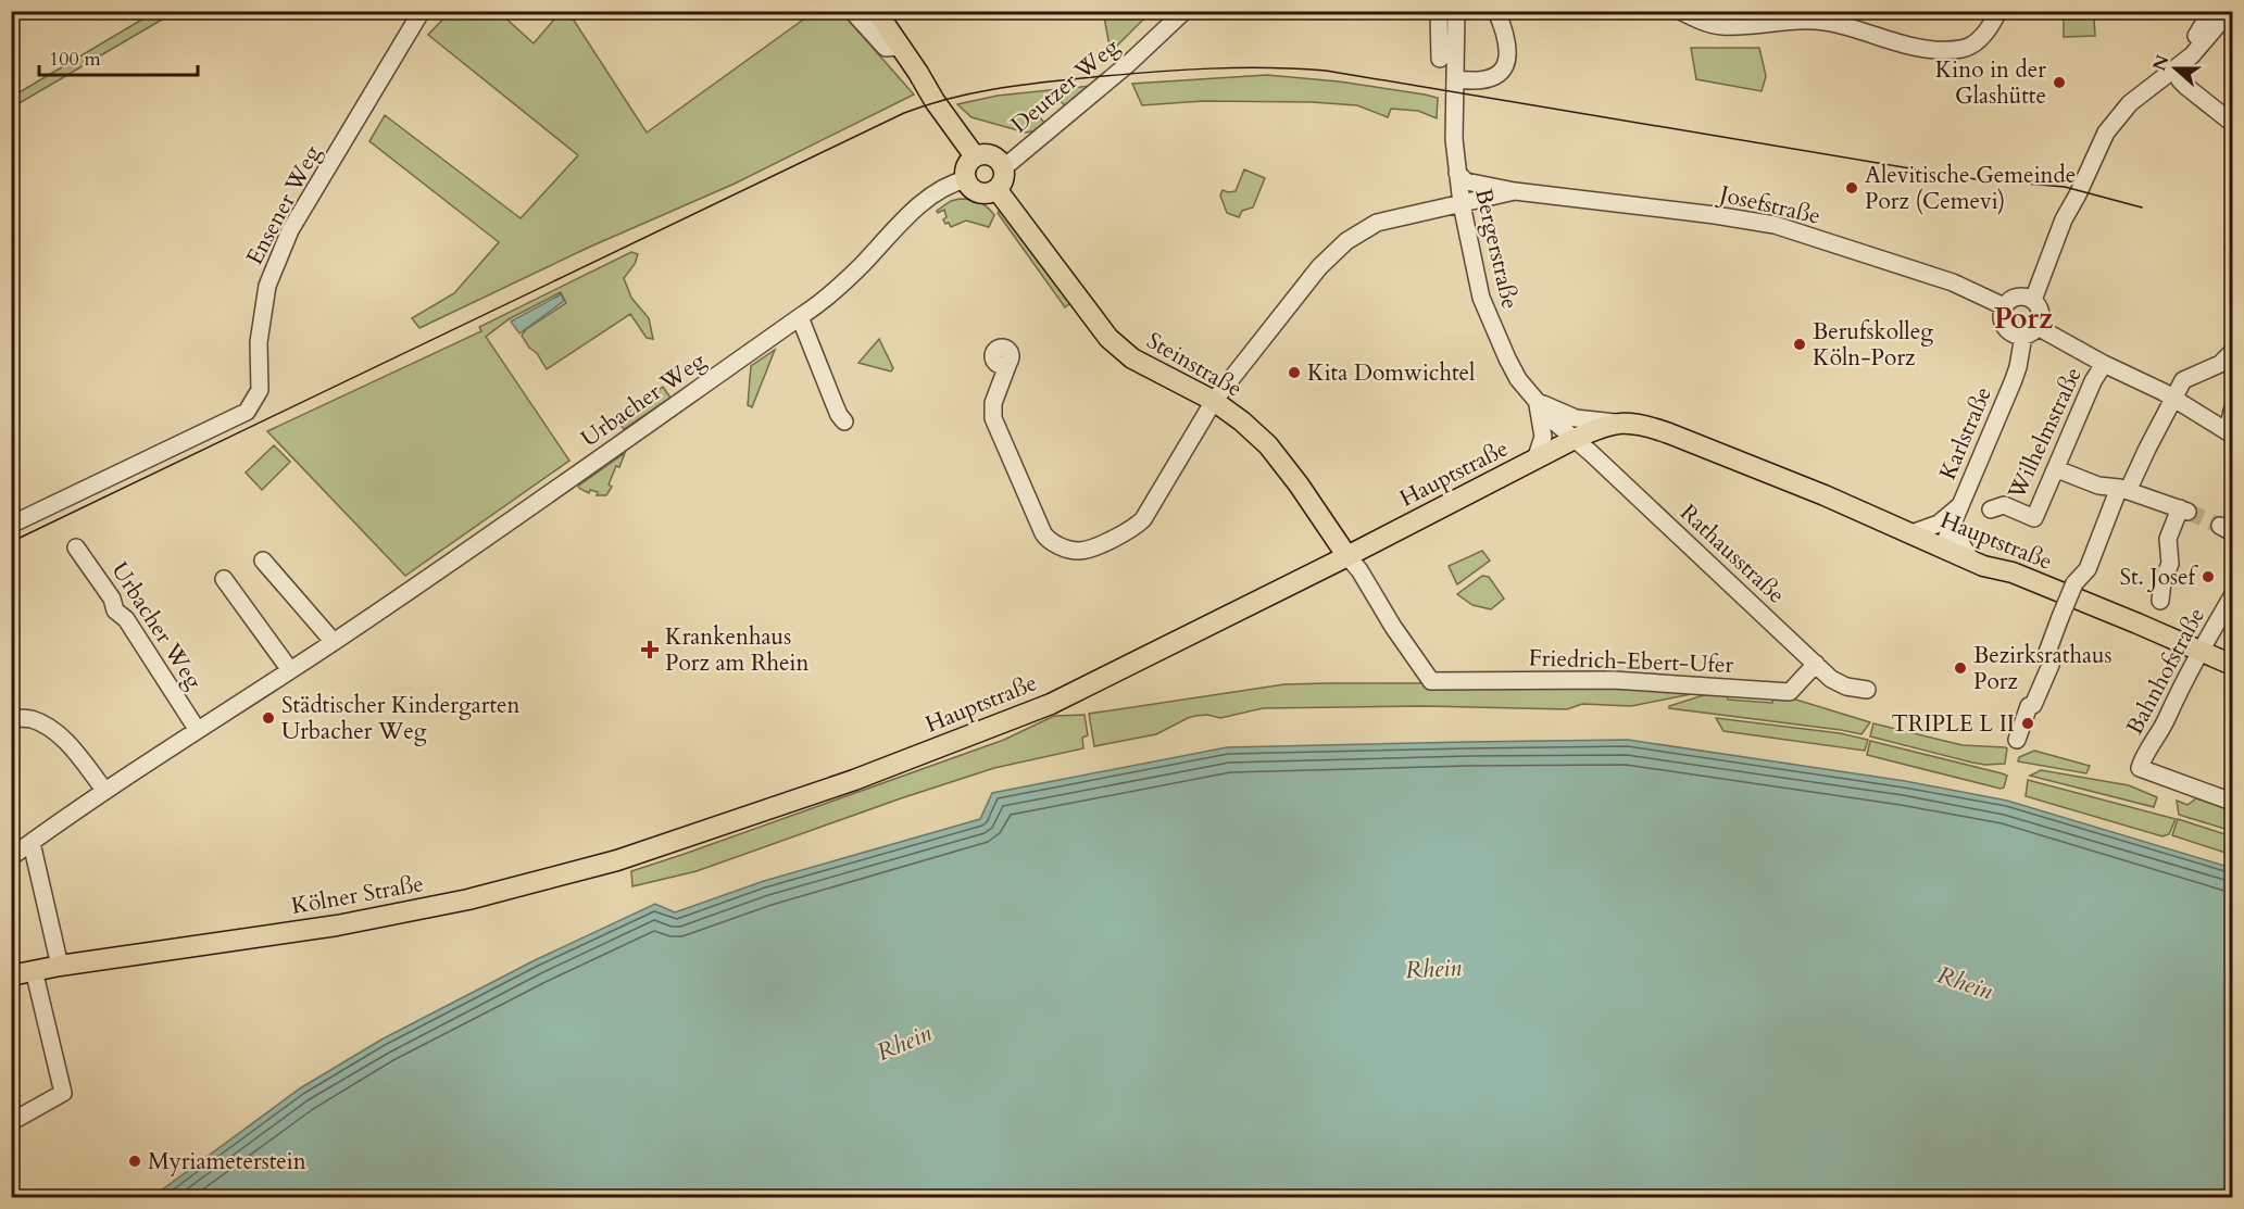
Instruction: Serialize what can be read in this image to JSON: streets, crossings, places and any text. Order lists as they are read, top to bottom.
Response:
{
  "streets": {
    "main road": ["Steinstraße", "Hauptstraße", "Kölner Straße"],
    "street": [
      "Deutzer Weg",
      "Ensener Weg",
      "Josefstraße",
      "Bergerstraße",
      "Urbacher Weg",
      "Karlstraße",
      "Wilhelmstraße",
      "Rathausstraße",
      "Friedrich-Ebert-Ufer",
      "Bahnhofstraße"
    ]
  },
  "crossings": [
    ["Deutzer Weg", "Steinstraße"],
    ["Deutzer Weg", "Urbacher Weg"],
    ["Josefstraße", "Bergerstraße"],
    ["Josefstraße", "Steinstraße"],
    ["Josefstraße", "Karlstraße"],
    ["Bergerstraße", "Hauptstraße"],
    ["Bergerstraße", "Rathausstraße"],
    ["Steinstraße", "Urbacher Weg"],
    ["Steinstraße", "Hauptstraße"],
    ["Steinstraße", "Friedrich-Ebert-Ufer"],
    ["Karlstraße", "Hauptstraße"],
    ["Hauptstraße", "Rathausstraße"],
    ["Hauptstraße", "Bahnhofstraße"],
    ["Hauptstraße", "Kölner Straße"],
    ["Rathausstraße", "Friedrich-Ebert-Ufer"]
  ],
  "districts": ["Porz"],
  "water": ["Rhein"],
  "places": {
    "other": [
      "Kino in der Glashütte",
      "Alevitische Gemeinde Porz (Cemevi)",
      "Berufskolleg Köln-Porz",
      "Kita Domwichtel",
      "St. Josef",
      "Bezirksrathaus Porz",
      "Städtischer Kindergarten Urbacher Weg",
      "TRIPLE L II",
      "Myriameterstein"
    ],
    "health": ["Krankenhaus Porz am Rhein"]
  },
  "scale_bar": "100 m",
  "north": "left"
}
